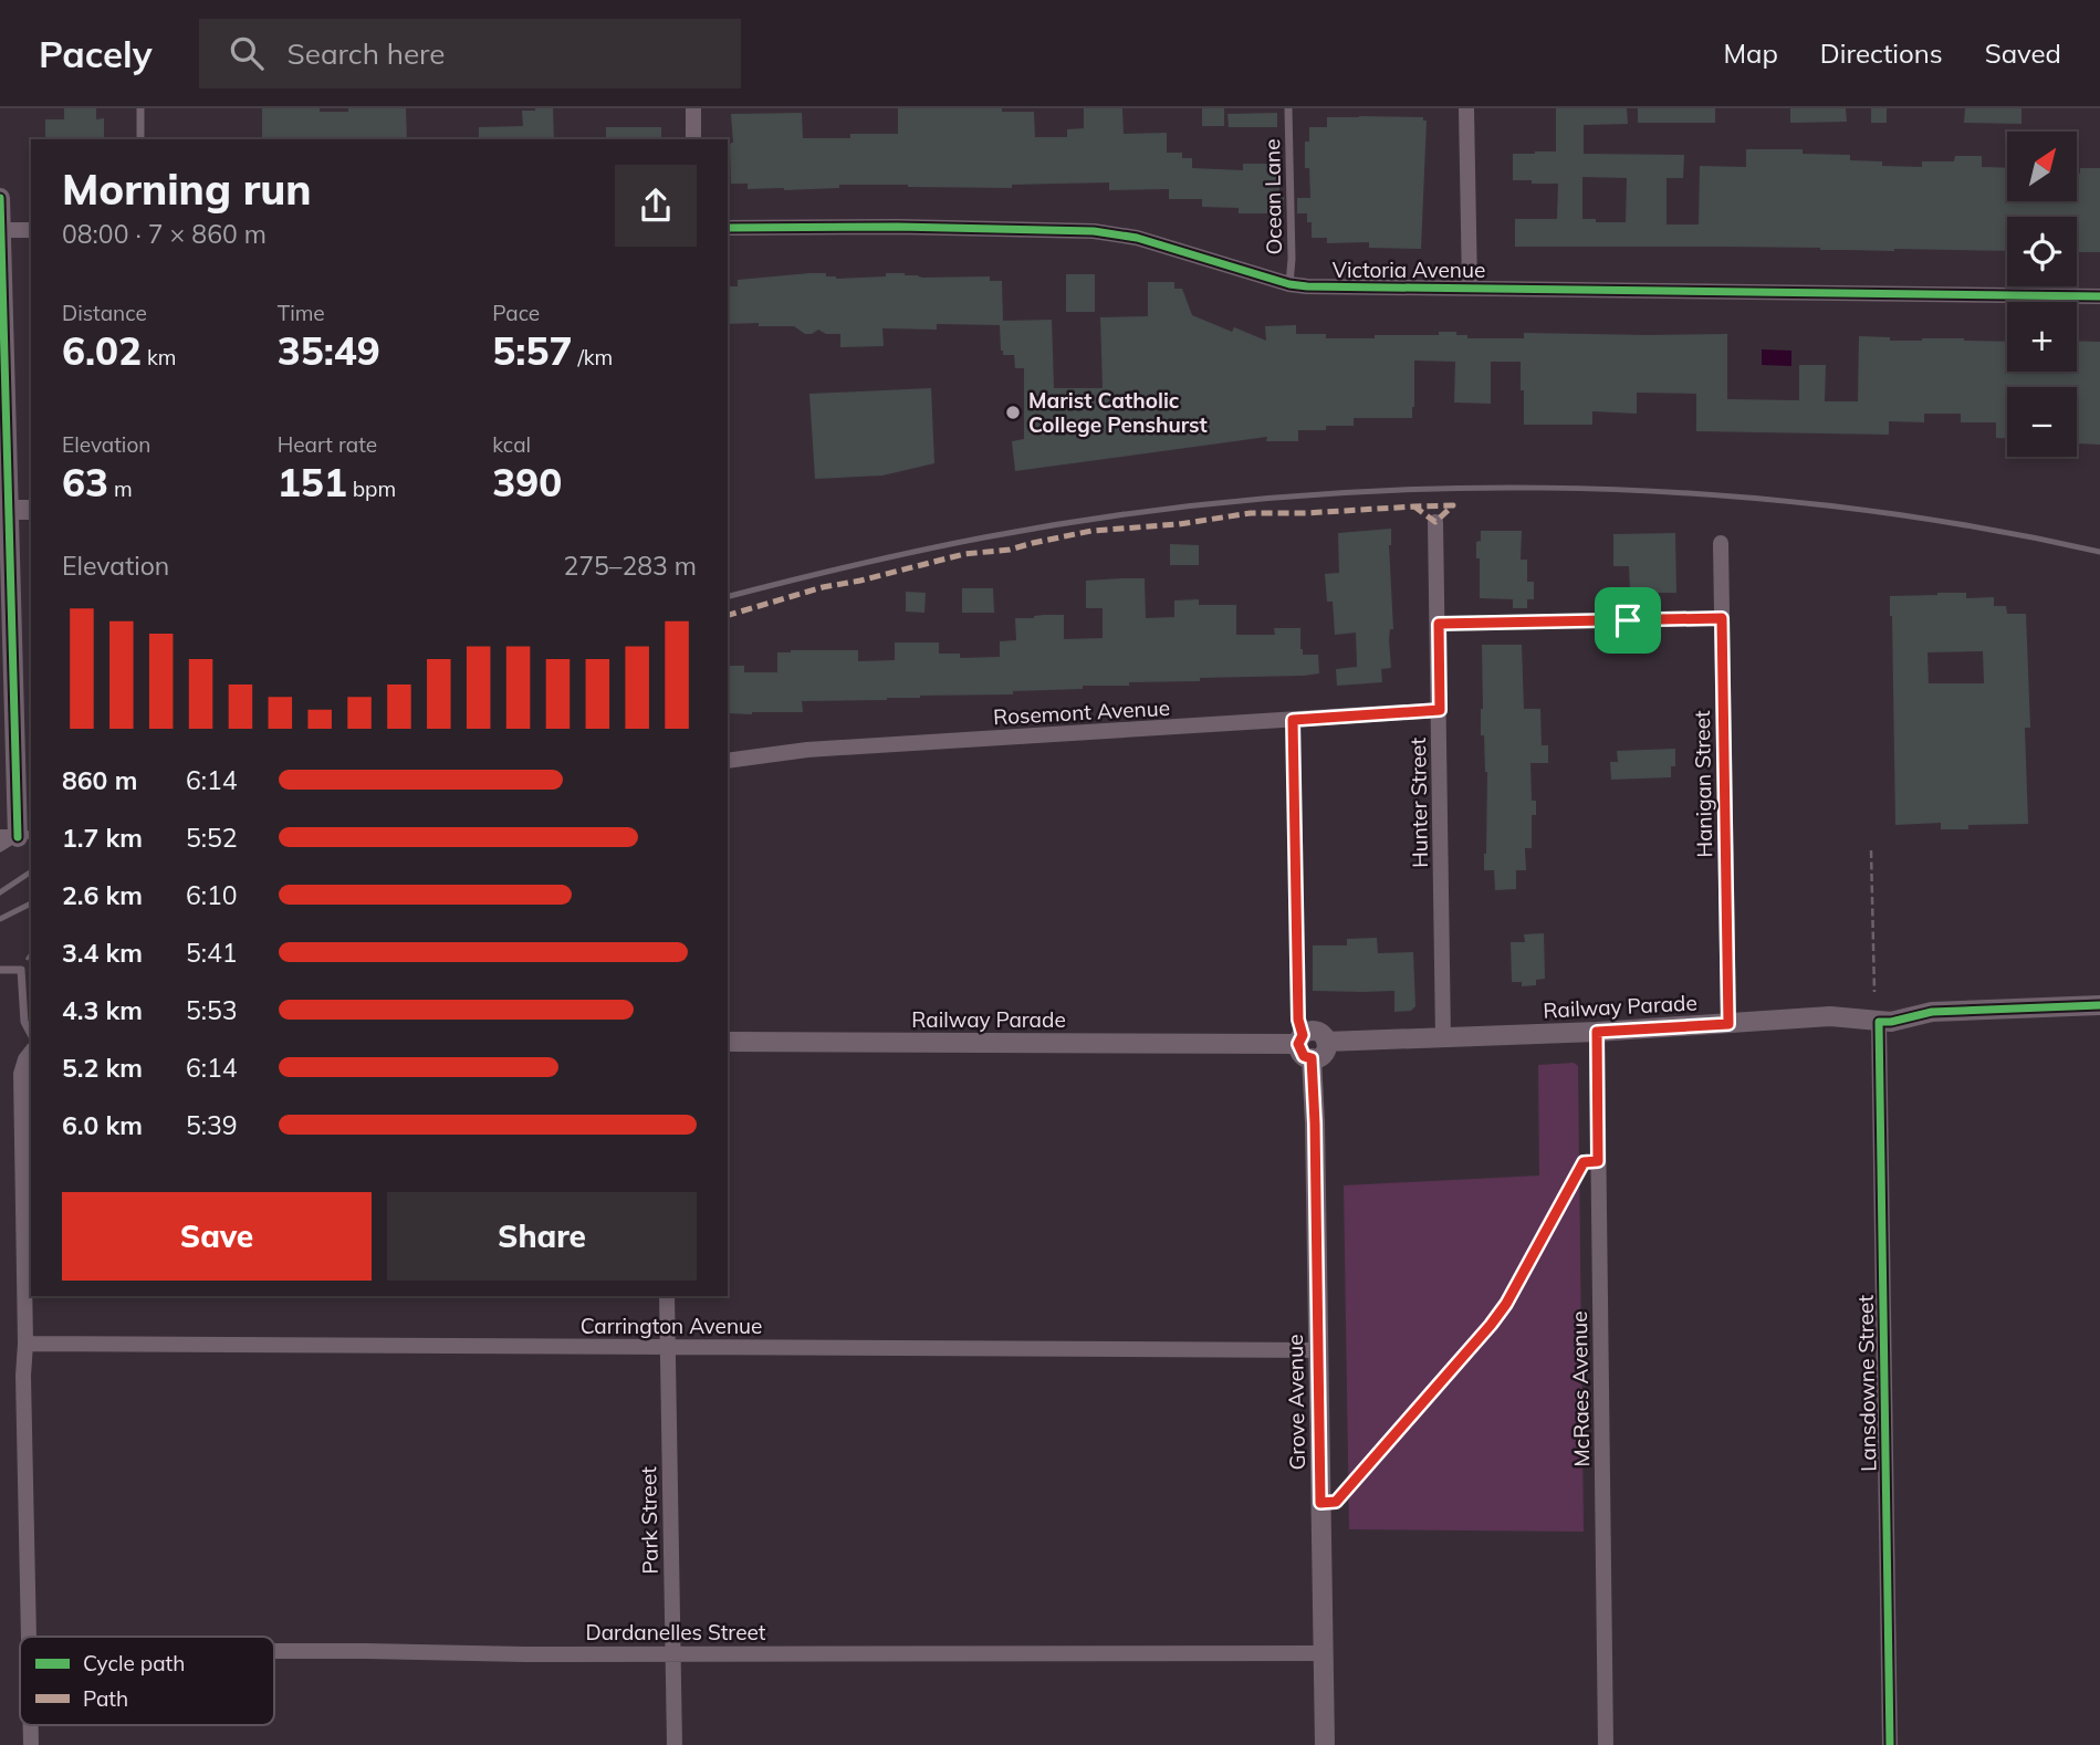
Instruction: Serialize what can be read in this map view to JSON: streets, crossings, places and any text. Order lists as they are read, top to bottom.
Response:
{
  "streets": {
    "street": [
      "Victoria Avenue",
      "Rosemont Avenue",
      "Hanigan Street",
      "Hunter Street",
      "Railway Parade",
      "Carrington Avenue",
      "Lansdowne Street",
      "McRaes Avenue",
      "Grove Avenue",
      "Park Street",
      "Dardanelles Street"
    ],
    "lane": ["Ocean Lane"]
  },
  "crossings": [
    ["Ocean Lane", "Victoria Avenue"],
    ["Rosemont Avenue", "Hunter Street"],
    ["Hanigan Street", "Railway Parade"],
    ["Hunter Street", "Railway Parade"],
    ["Railway Parade", "Lansdowne Street"],
    ["Railway Parade", "McRaes Avenue"],
    ["Railway Parade", "Grove Avenue"],
    ["Carrington Avenue", "Grove Avenue"],
    ["Carrington Avenue", "Park Street"],
    ["Grove Avenue", "Dardanelles Street"],
    ["Park Street", "Dardanelles Street"]
  ],
  "places": ["Marist Catholic College Penshurst"],
  "legend": ["Cycle path", "Path"],
  "north": "top right",
  "page": {
    "header": "Pacely",
    "search": "Search here",
    "nav": ["Map", "Directions", "Saved"],
    "map_buttons": ["+", "−"],
    "heading": ["Morning run", "08:00 · 7 × 860 m"],
    "stats": [
      ["Distance", "6.02 km"],
      ["Time", "35:49"],
      ["Pace", "5:57 /km"],
      ["Elevation", "63 m"],
      ["Heart rate", "151 bpm"],
      ["kcal", "390"]
    ],
    "chart": ["Elevation", "275–283 m"],
    "list": [
      {
        "name": "860 m",
        "note": "6:14"
      },
      {
        "name": "1.7 km",
        "note": "5:52"
      },
      {
        "name": "2.6 km",
        "note": "6:10"
      },
      {
        "name": "3.4 km",
        "note": "5:41"
      },
      {
        "name": "4.3 km",
        "note": "5:53"
      },
      {
        "name": "5.2 km",
        "note": "6:14"
      },
      {
        "name": "6.0 km",
        "note": "5:39"
      }
    ],
    "buttons": ["Save", "Share"]
  }
}
